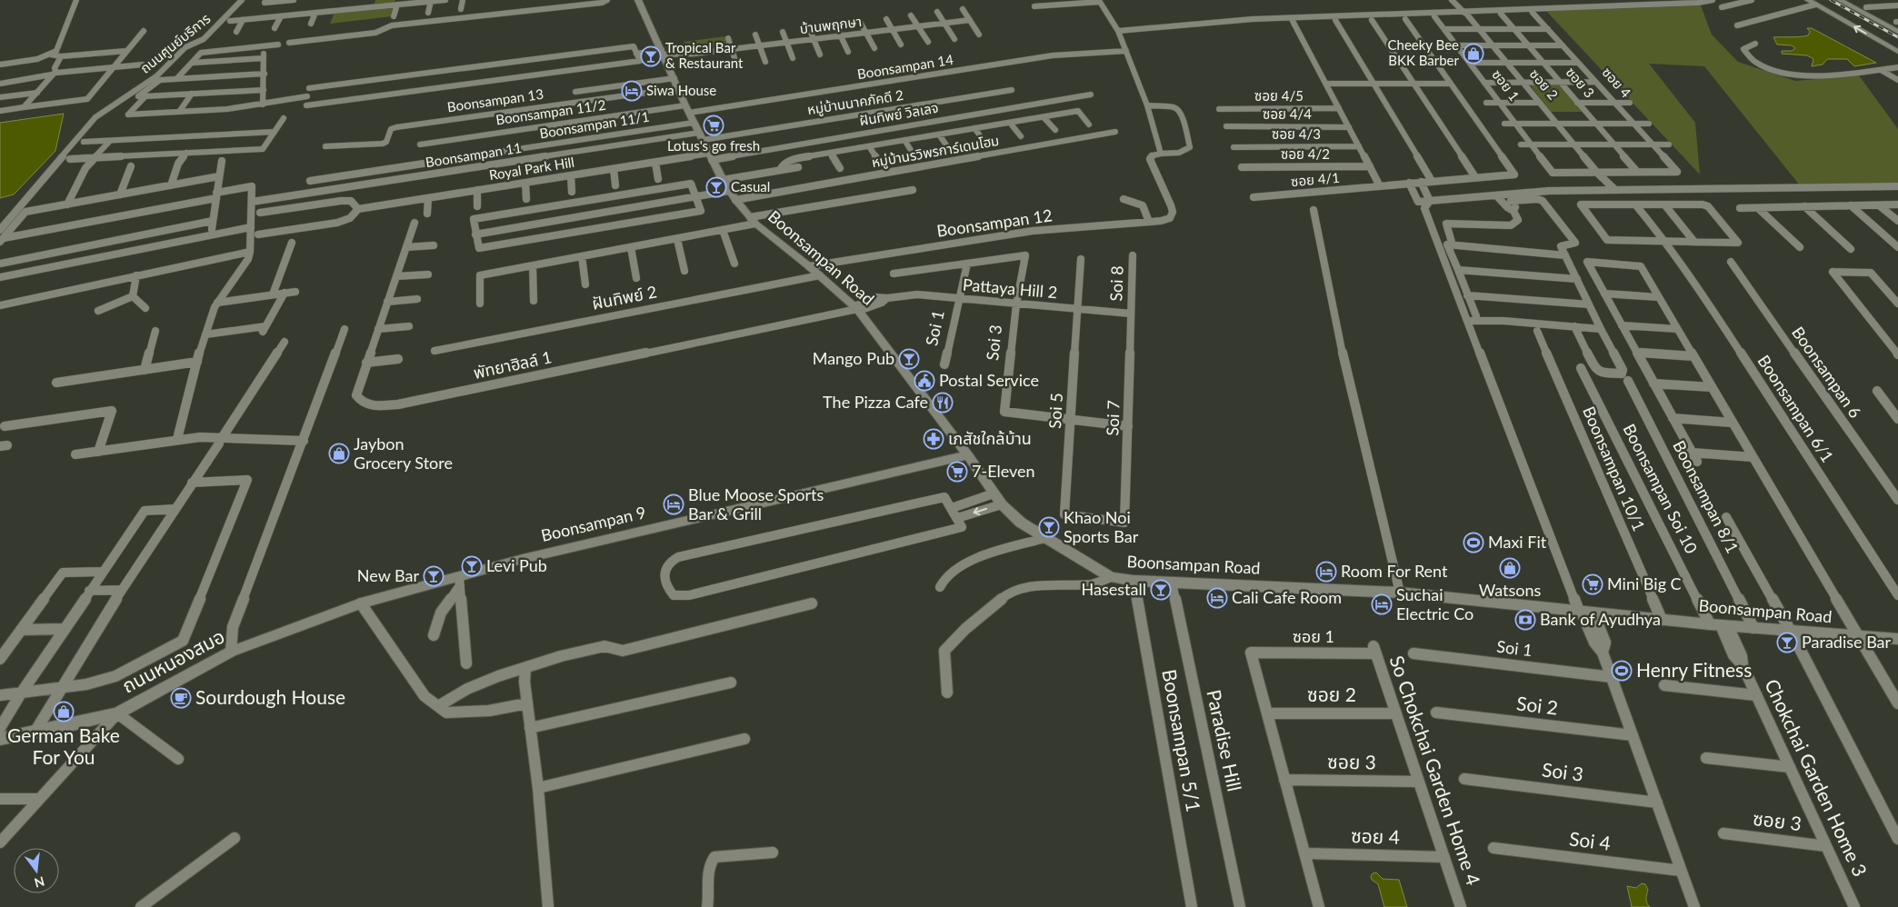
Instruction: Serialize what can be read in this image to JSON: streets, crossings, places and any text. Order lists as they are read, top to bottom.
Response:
{
  "streets": {
    "street": [
      "บ้านพฤกษา",
      "ถนนศูนย์บริการ",
      "Boonsampan 14",
      "ซอย 3",
      "ซอย 4",
      "ซอย 2",
      "ซอย 1",
      "ซอย 4/5",
      "Boonsampan 13",
      "หมู่บ้านนาคภัคดี 2",
      "Boonsampan 11/2",
      "ฝันทิพย์ วิลเลจ",
      "ซอย 4/4",
      "Boonsampan 11/1",
      "ซอย 4/3",
      "หมู่บ้านรวิพรการ์เดนโฮม",
      "ซอย 4/2",
      "Boonsampan 11",
      "Royal Park Hill",
      "ซอย 4/1",
      "Boonsampan 12",
      "Boonsampan Road",
      "Soi 8",
      "Pattaya Hill 2",
      "ฝันทิพย์ 2",
      "Soi 1",
      "Soi 3",
      "พัทยาฮิลล์ 1",
      "Boonsampan 6",
      "Boonsampan 6/1",
      "Soi 5",
      "Soi 7",
      "Boonsampan 10/1",
      "Boonsampan Soi 10",
      "Boonsampan 8/1",
      "Boonsampan 9",
      "ถนนหนองสมอ",
      "Soi 2",
      "Boonsampan 5/1",
      "Paradise Hill",
      "So Chokchai Garden Home 4",
      "Chokchai Garden Home 3",
      "Soi 4"
    ]
  },
  "crossings": [
    ["บ้านพฤกษา", "Boonsampan Road"],
    ["Boonsampan 14", "Boonsampan 11/2"],
    ["Boonsampan 14", "Boonsampan Road"],
    ["ซอย 3", "ซอย 4"],
    ["ซอย 3", "So Chokchai Garden Home 4"],
    ["ซอย 3", "Chokchai Garden Home 3"],
    ["ซอย 4", "So Chokchai Garden Home 4"],
    ["ซอย 2", "ซอย 1"],
    ["ซอย 2", "So Chokchai Garden Home 4"],
    ["ซอย 1", "So Chokchai Garden Home 4"],
    ["Boonsampan 13", "Boonsampan Road"],
    ["หมู่บ้านนาคภัคดี 2", "Boonsampan 11"],
    ["หมู่บ้านนาคภัคดี 2", "Boonsampan Road"],
    ["Boonsampan 11/2", "Boonsampan Road"],
    ["ฝันทิพย์ วิลเลจ", "Royal Park Hill"],
    ["ฝันทิพย์ วิลเลจ", "Boonsampan Road"],
    ["Boonsampan 11/1", "Boonsampan Road"],
    ["หมู่บ้านรวิพรการ์เดนโฮม", "Boonsampan Road"],
    ["Boonsampan 11", "Boonsampan Road"],
    ["Royal Park Hill", "Boonsampan Road"],
    ["Boonsampan 12", "Boonsampan Road"],
    ["Boonsampan Road", "Pattaya Hill 2"],
    ["Boonsampan Road", "ฝันทิพย์ 2"],
    ["Boonsampan Road", "พัทยาฮิลล์ 1"],
    ["Boonsampan Road", "Boonsampan 10/1"],
    ["Boonsampan Road", "Boonsampan Soi 10"],
    ["Boonsampan Road", "Boonsampan 8/1"],
    ["Boonsampan Road", "Boonsampan 9"],
    ["Boonsampan Road", "Boonsampan 5/1"],
    ["Boonsampan Road", "Paradise Hill"],
    ["Boonsampan Road", "Chokchai Garden Home 3"],
    ["Soi 8", "Pattaya Hill 2"],
    ["Soi 8", "Soi 7"],
    ["Pattaya Hill 2", "Soi 1"],
    ["Pattaya Hill 2", "Soi 3"],
    ["Pattaya Hill 2", "พัทยาฮิลล์ 1"],
    ["Pattaya Hill 2", "Soi 5"],
    ["Pattaya Hill 2", "Soi 7"],
    ["Soi 3", "Soi 5"],
    ["Soi 5", "Soi 7"],
    ["Boonsampan Soi 10", "Chokchai Garden Home 3"],
    ["Boonsampan 9", "ถนนหนองสมอ"]
  ],
  "places": {
    "shop": [
      "Cheeky Bee BKK Barber",
      "Jaybon Grocery Store",
      "Watsons",
      "German Bake For You"
    ],
    "bar": [
      "Tropical Bar & Restaurant",
      "Casual",
      "Mango Pub",
      "Khao Noi Sports Bar",
      "Levi Pub",
      "New Bar",
      "Hasestall",
      "Paradise Bar"
    ],
    "hotel": [
      "Siwa House",
      "Blue Moose Sports Bar & Grill",
      "Room For Rent",
      "Cali Cafe Room",
      "Suchai Electric Co"
    ],
    "supermarket": ["Lotus's go fresh", "7-Eleven", "Mini Big C"],
    "public building": ["Postal Service"],
    "restaurant": ["The Pizza Cafe"],
    "pharmacy": ["เภสัชใกล้บ้าน"],
    "sports": ["Maxi Fit", "Henry Fitness"],
    "bank": ["Bank of Ayudhya"],
    "cafe": ["Sourdough House"]
  },
  "north": "bottom"
}
